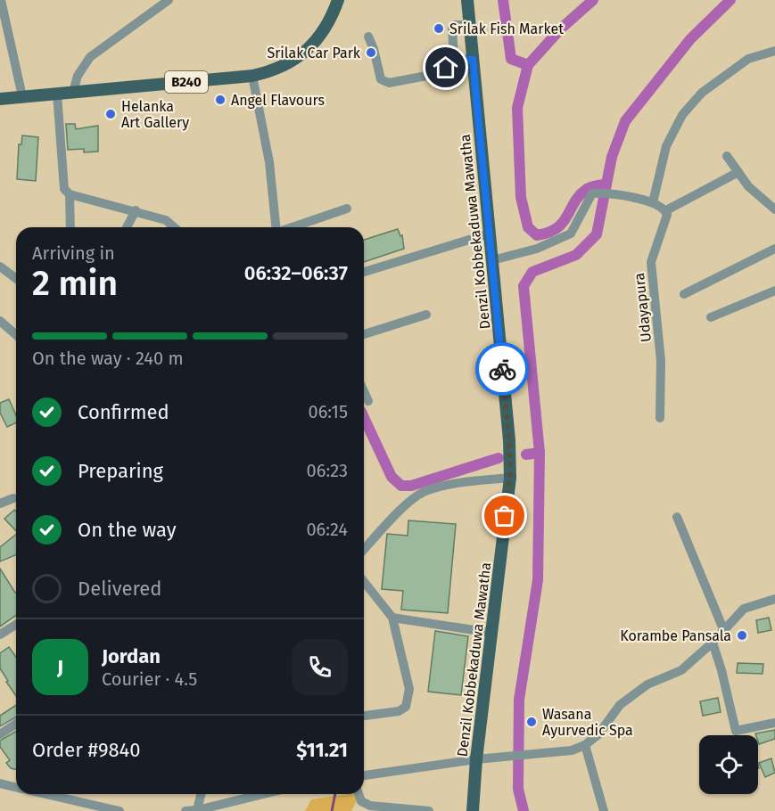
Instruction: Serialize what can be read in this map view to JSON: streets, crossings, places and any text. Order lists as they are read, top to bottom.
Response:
{
  "streets": {
    "main road": ["B240", "Denzil Kobbekaduwa Mawatha"],
    "street": ["Udayapura"]
  },
  "places": [
    "Srilak Fish Market",
    "Srilak Car Park",
    "Angel Flavours",
    "Helanka Art Gallery",
    "Korambe Pansala",
    "Wasana Ayurvedic Spa"
  ],
  "page": {
    "heading": ["2 min", "Arriving in", "06:32–06:37"],
    "panel": [
      "Jordan",
      "Courier · 4.5",
      "Order #9840",
      "$11.21"
    ],
    "bar": "On the way · 240 m",
    "list": [
      ["Confirmed", "06:15"],
      ["Preparing", "06:23"],
      ["On the way", "06:24"],
      "Delivered"
    ],
    "round": "J"
  }
}
